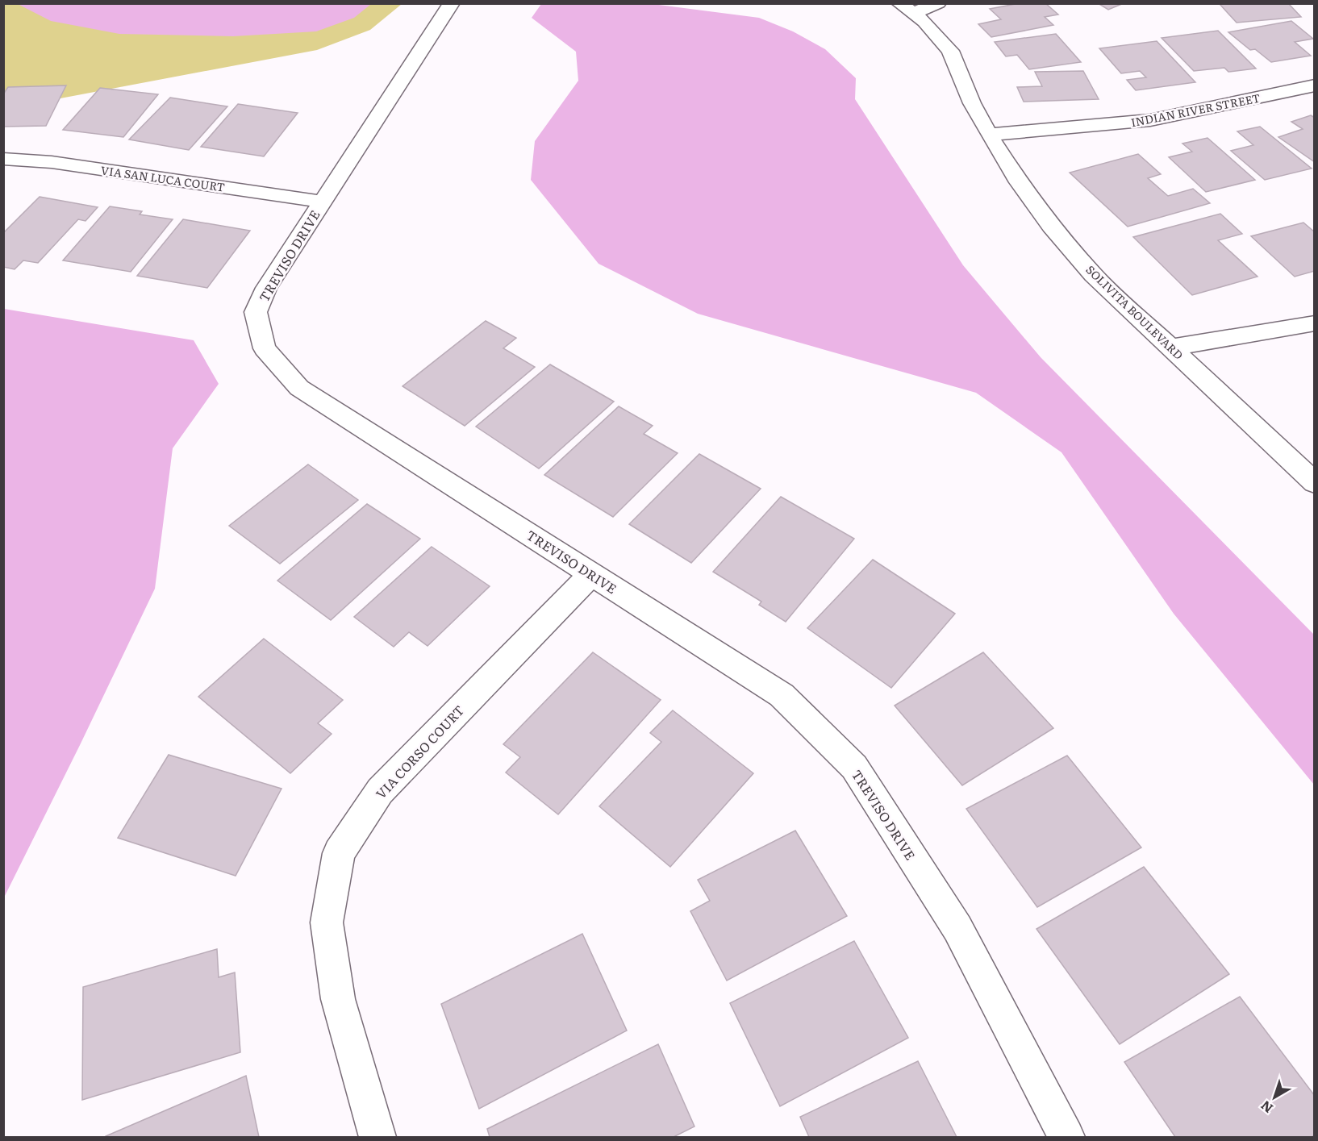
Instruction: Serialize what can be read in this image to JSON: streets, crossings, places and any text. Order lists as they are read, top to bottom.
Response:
{
  "streets": {
    "street": [
      "INDIAN RIVER STREET",
      "VIA SAN LUCA COURT",
      "TREVISO DRIVE",
      "SOLIVITA BOULEVARD",
      "VIA CORSO COURT"
    ]
  },
  "crossings": [
    ["INDIAN RIVER STREET", "SOLIVITA BOULEVARD"],
    ["VIA SAN LUCA COURT", "TREVISO DRIVE"],
    ["TREVISO DRIVE", "VIA CORSO COURT"]
  ],
  "north": "bottom left"
}
